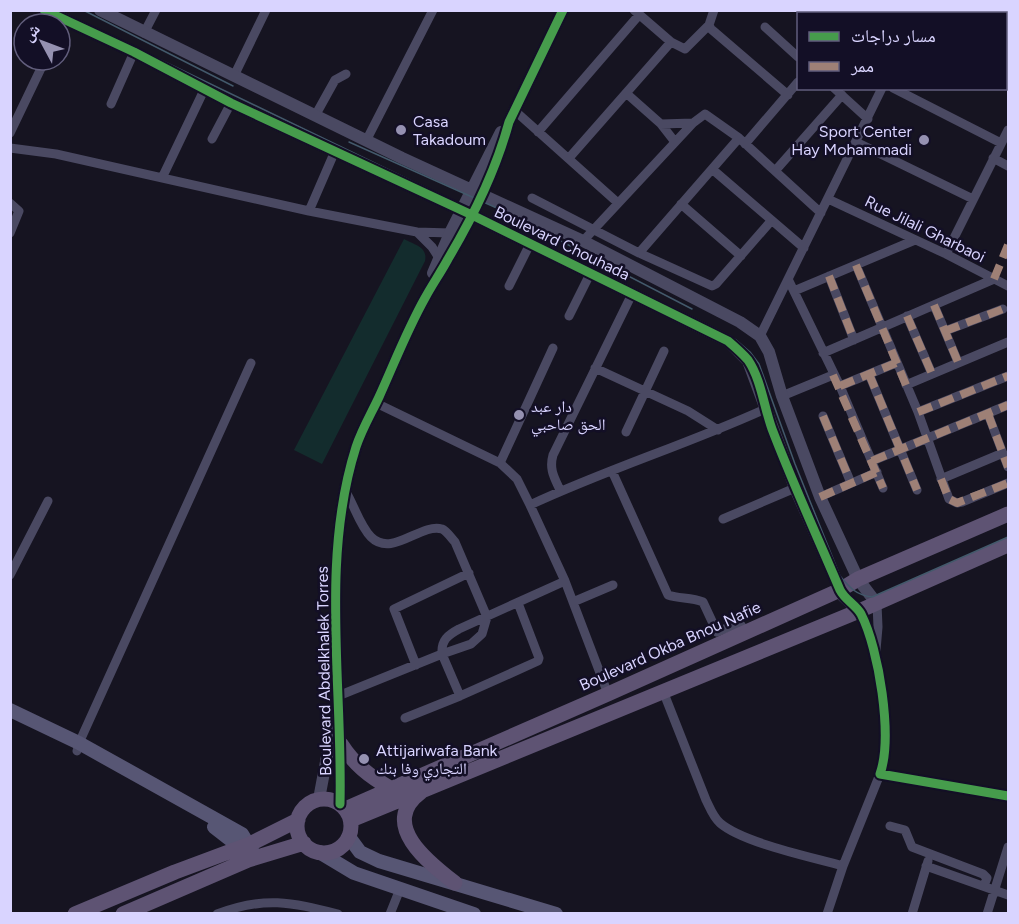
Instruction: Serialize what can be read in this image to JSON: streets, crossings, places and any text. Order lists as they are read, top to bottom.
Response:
{
  "streets": {
    "main road": ["Boulevard Okba Bnou Nafie"],
    "street": ["Rue Jilali Gharbaoi", "Boulevard Chouhada", "Boulevard Abdelkhalek Torres"]
  },
  "crossings": [
    ["Boulevard Chouhada", "Boulevard Okba Bnou Nafie"],
    ["Boulevard Chouhada", "Boulevard Abdelkhalek Torres"],
    ["Boulevard Okba Bnou Nafie", "Boulevard Abdelkhalek Torres"]
  ],
  "places": [
    "Casa Takadoum",
    "Sport Center Hay Mohammadi",
    "دار عبد الحق صاحبي",
    "Attijariwafa Bank التجاري وفا بنك"
  ],
  "legend": ["مسار دراجات", "ممر"],
  "north": "top left"
}
